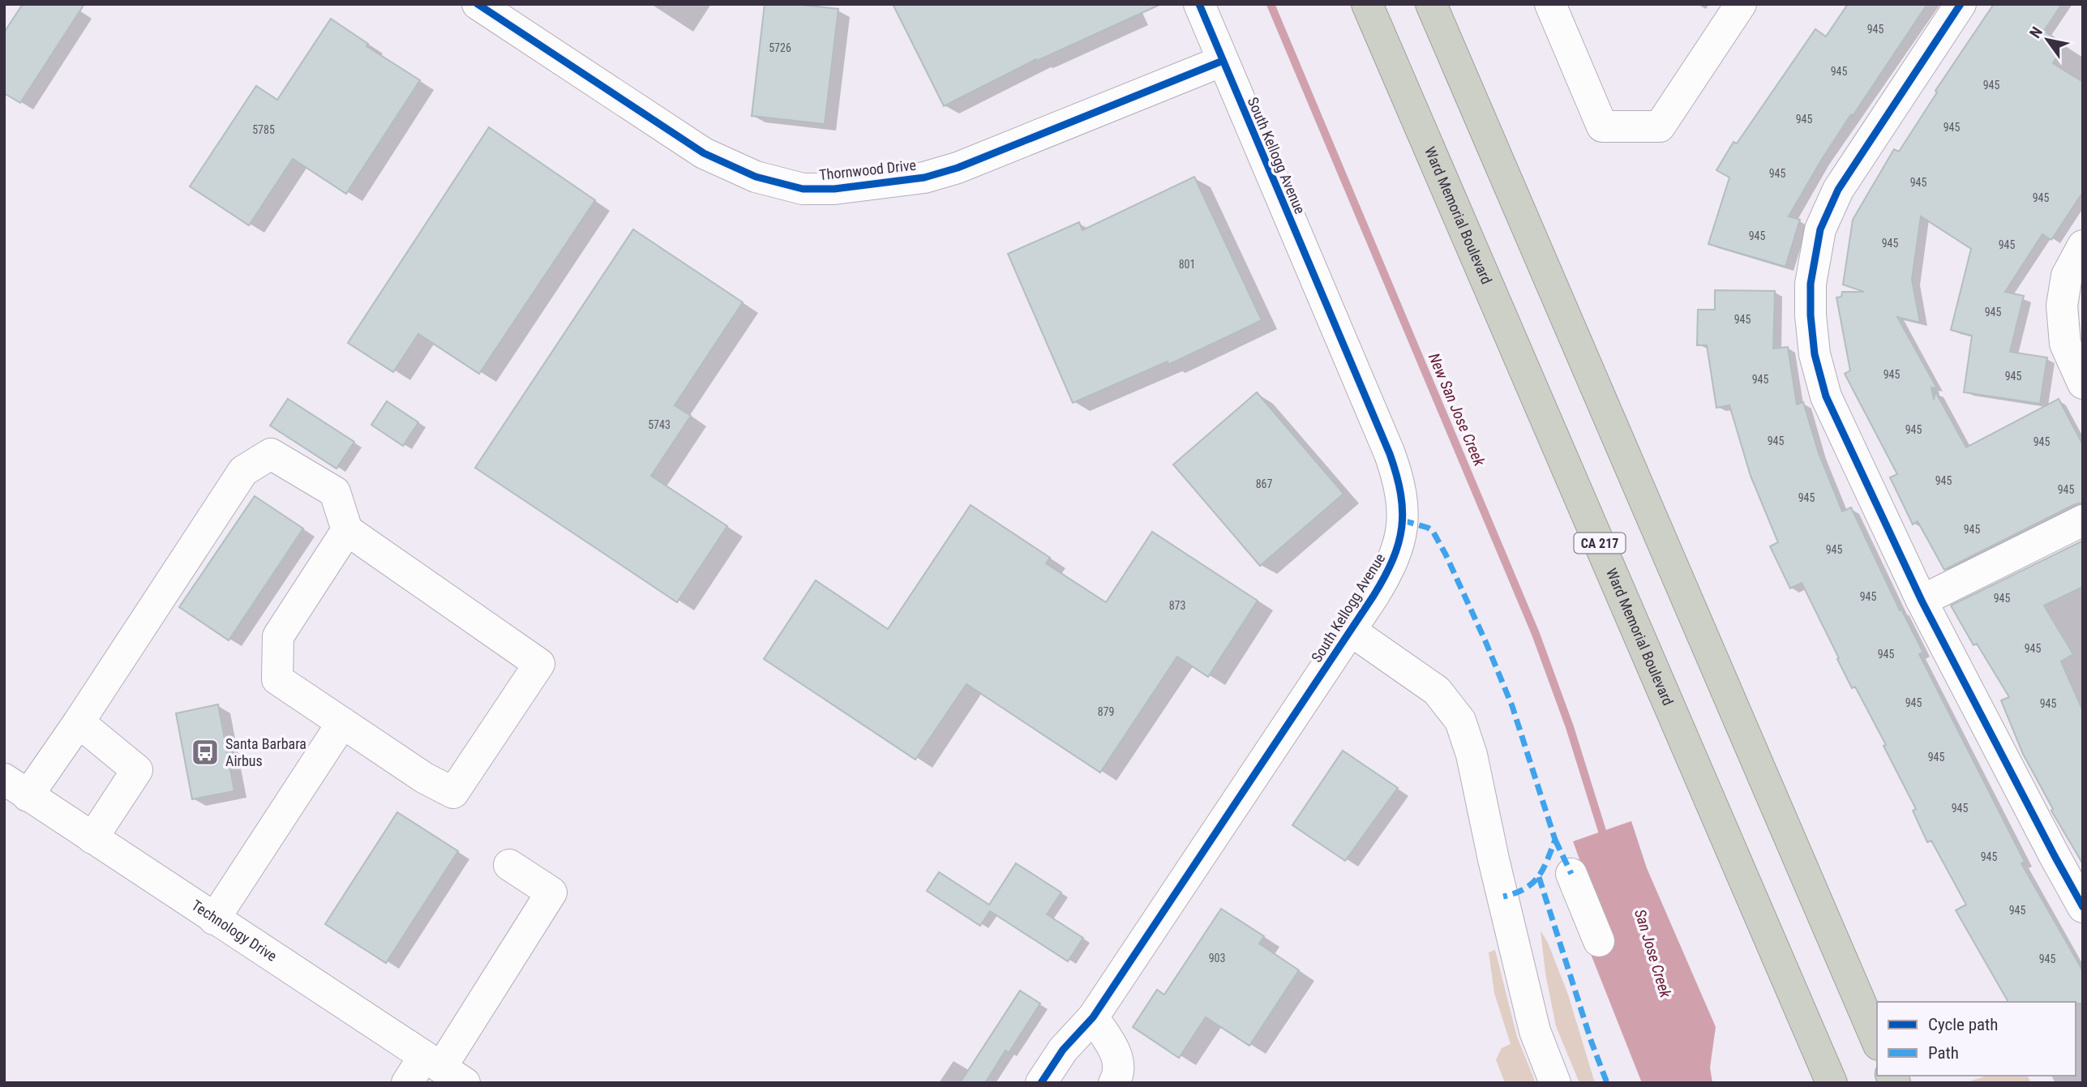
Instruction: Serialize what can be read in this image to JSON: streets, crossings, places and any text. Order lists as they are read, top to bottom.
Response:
{
  "streets": {
    "highway": ["Ward Memorial Boulevard", "CA 217"],
    "street": ["South Kellogg Avenue", "Thornwood Drive", "Technology Drive"]
  },
  "crossings": [
    ["South Kellogg Avenue", "Thornwood Drive"]
  ],
  "water": ["New San Jose Creek", "San Jose Creek"],
  "places": {
    "bus stop": ["Santa Barbara Airbus"]
  },
  "house_numbers": [
    "945",
    "5726",
    "945",
    "945",
    "945",
    "945",
    "5785",
    "945",
    "945",
    "945",
    "945",
    "945",
    "945",
    "801",
    "945",
    "945",
    "945",
    "945",
    "945",
    "5743",
    "945",
    "945",
    "945",
    "945",
    "867",
    "945",
    "945",
    "945",
    "945",
    "945",
    "945",
    "873",
    "945",
    "945",
    "945",
    "945",
    "879",
    "945",
    "945",
    "945",
    "945",
    "903",
    "945"
  ],
  "legend": ["Cycle path", "Path"],
  "north": "top left"
}
